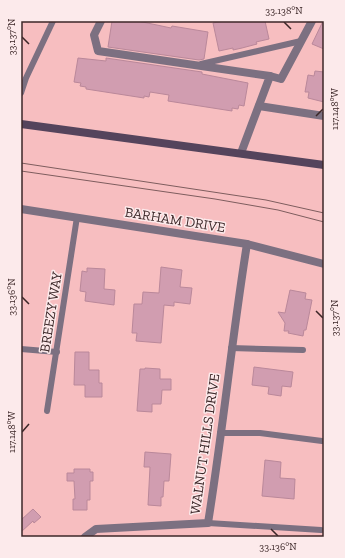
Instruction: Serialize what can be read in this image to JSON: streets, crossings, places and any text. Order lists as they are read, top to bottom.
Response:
{
  "streets": {
    "street": ["BARHAM DRIVE", "WALNUT HILLS DRIVE"],
    "lane": ["BREEZY WAY"]
  },
  "crossings": [
    ["BARHAM DRIVE", "BREEZY WAY"],
    ["BARHAM DRIVE", "WALNUT HILLS DRIVE"]
  ],
  "coordinates": [
    "33.138°N",
    "33.137°N",
    "117.148°W",
    "33.136°N"
  ]
}
